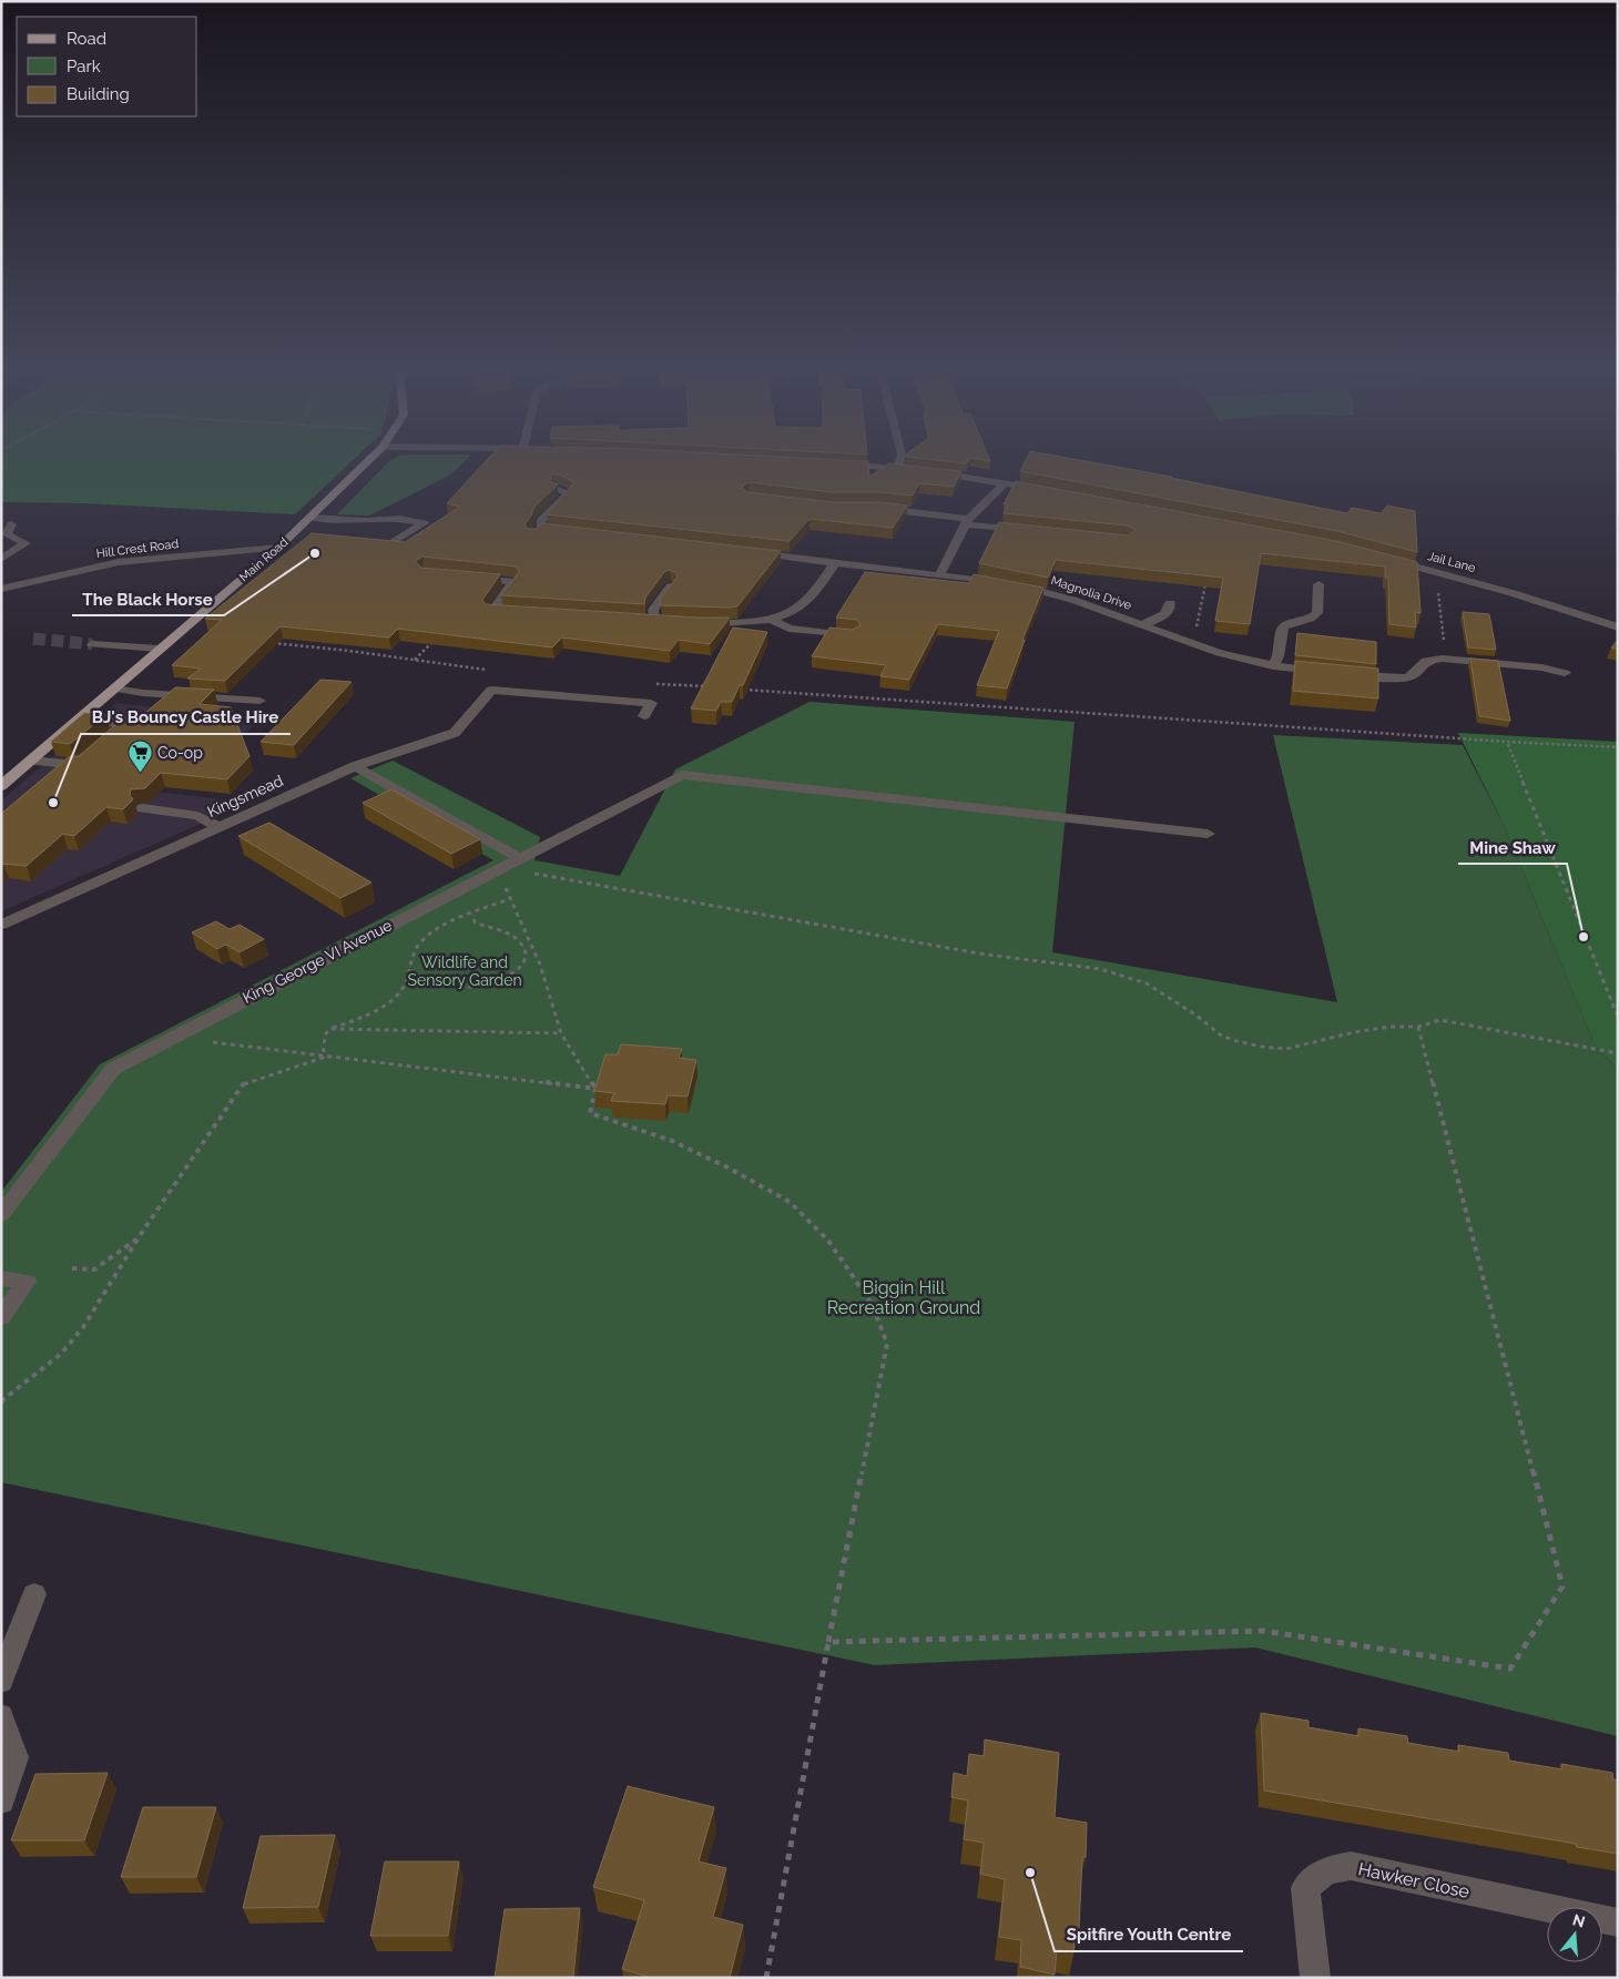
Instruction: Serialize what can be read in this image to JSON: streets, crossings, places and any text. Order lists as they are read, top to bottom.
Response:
{
  "streets": {
    "main road": ["Main Road"],
    "street": [
      "Hill Crest Road",
      "Jail Lane",
      "Magnolia Drive",
      "Kingsmead",
      "King George VI Avenue",
      "Hawker Close"
    ]
  },
  "crossings": [
    ["Hill Crest Road", "Main Road"]
  ],
  "parks": ["Wildlife and Sensory Garden", "Biggin Hill Recreation Ground"],
  "places": {
    "other": [
      "The Black Horse",
      "BJ's Bouncy Castle Hire",
      "Mine Shaw",
      "Spitfire Youth Centre"
    ],
    "supermarket": ["Co-op"]
  },
  "legend": ["Road", "Park", "Building"],
  "north": "top"
}
